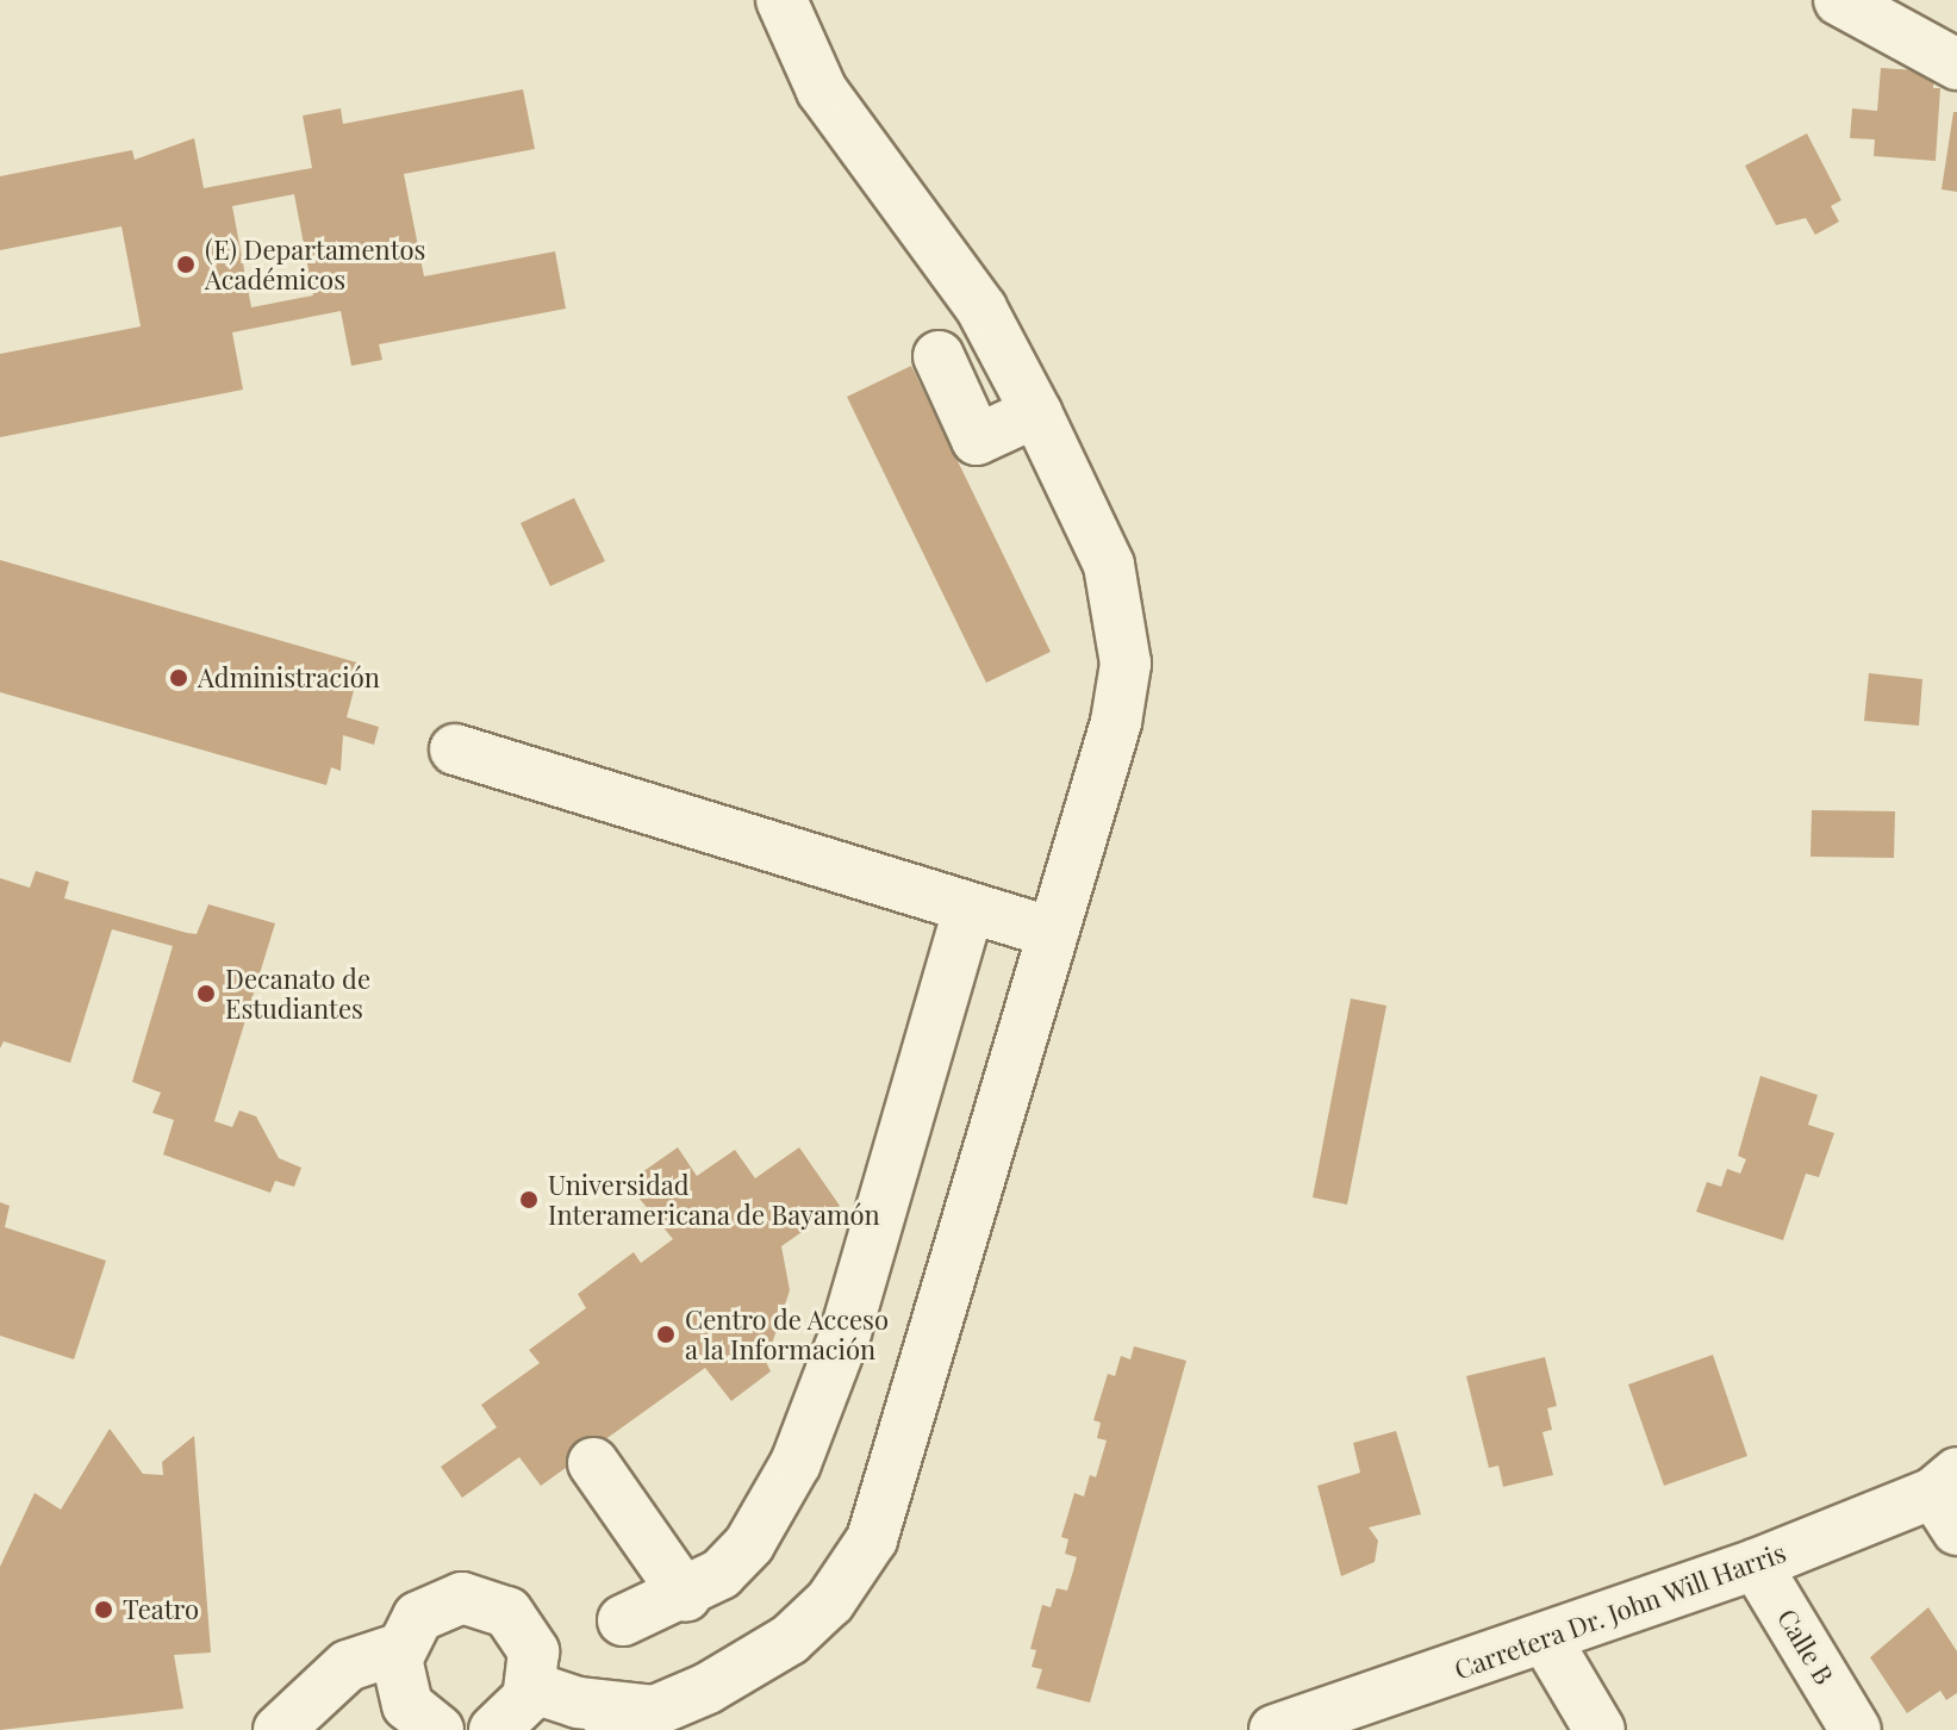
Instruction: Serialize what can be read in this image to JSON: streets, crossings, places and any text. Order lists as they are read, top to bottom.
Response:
{
  "streets": {
    "street": ["Carretera Dr. John Will Harris", "Calle B"]
  },
  "crossings": [
    ["Carretera Dr. John Will Harris", "Calle B"]
  ],
  "places": [
    "(E) Departamentos Académicos",
    "Administración",
    "Decanato de Estudiantes",
    "Universidad Interamericana de Bayamón",
    "Centro de Acceso a la Información",
    "Teatro"
  ]
}
